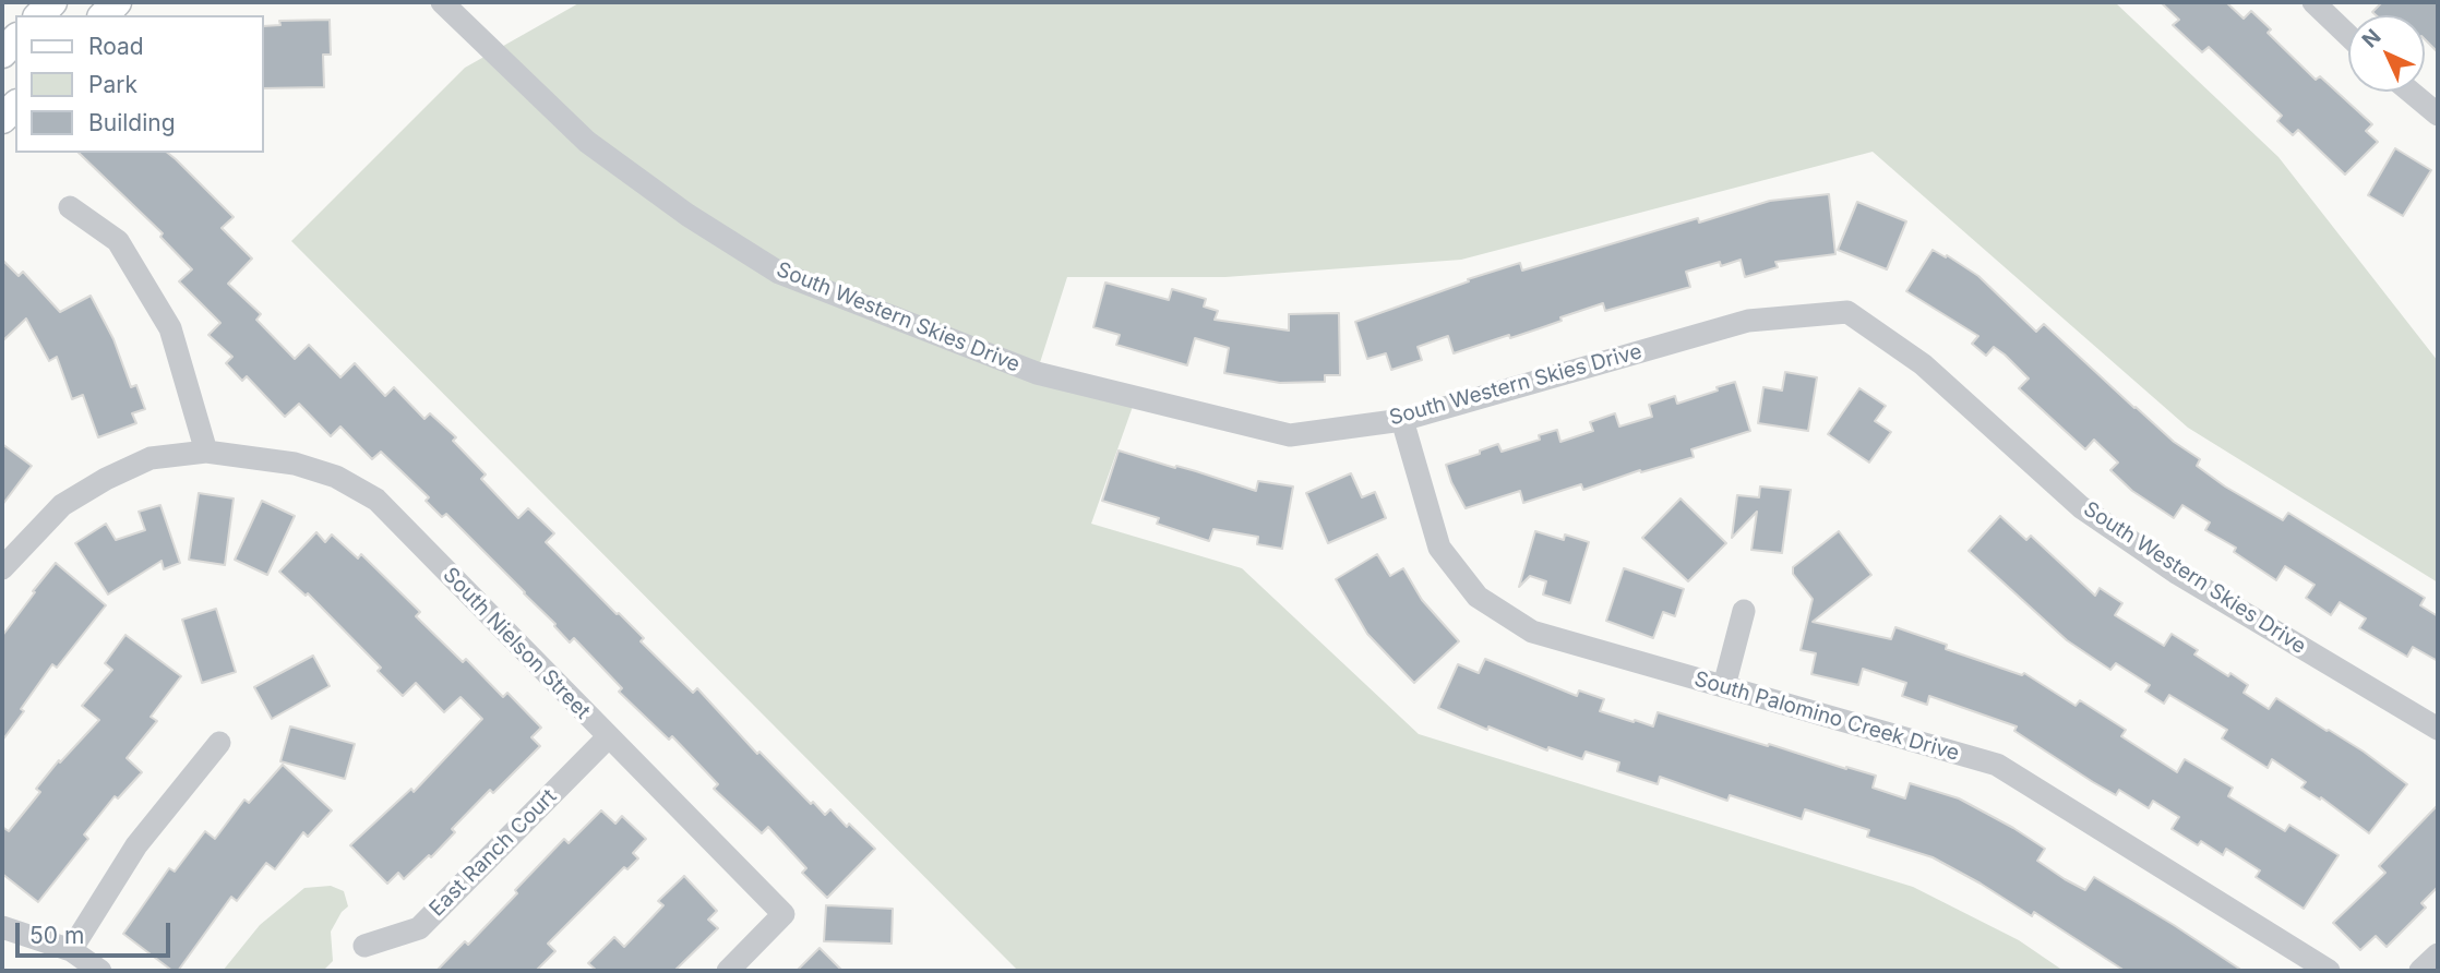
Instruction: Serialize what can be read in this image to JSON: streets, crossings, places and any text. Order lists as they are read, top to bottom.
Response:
{
  "streets": {
    "street": [
      "South Western Skies Drive",
      "South Nielson Street",
      "South Palomino Creek Drive",
      "East Ranch Court"
    ]
  },
  "crossings": [
    ["South Western Skies Drive", "South Palomino Creek Drive"],
    ["South Nielson Street", "East Ranch Court"]
  ],
  "legend": ["Road", "Park", "Building"],
  "scale_bar": "50 m",
  "north": "top left"
}
